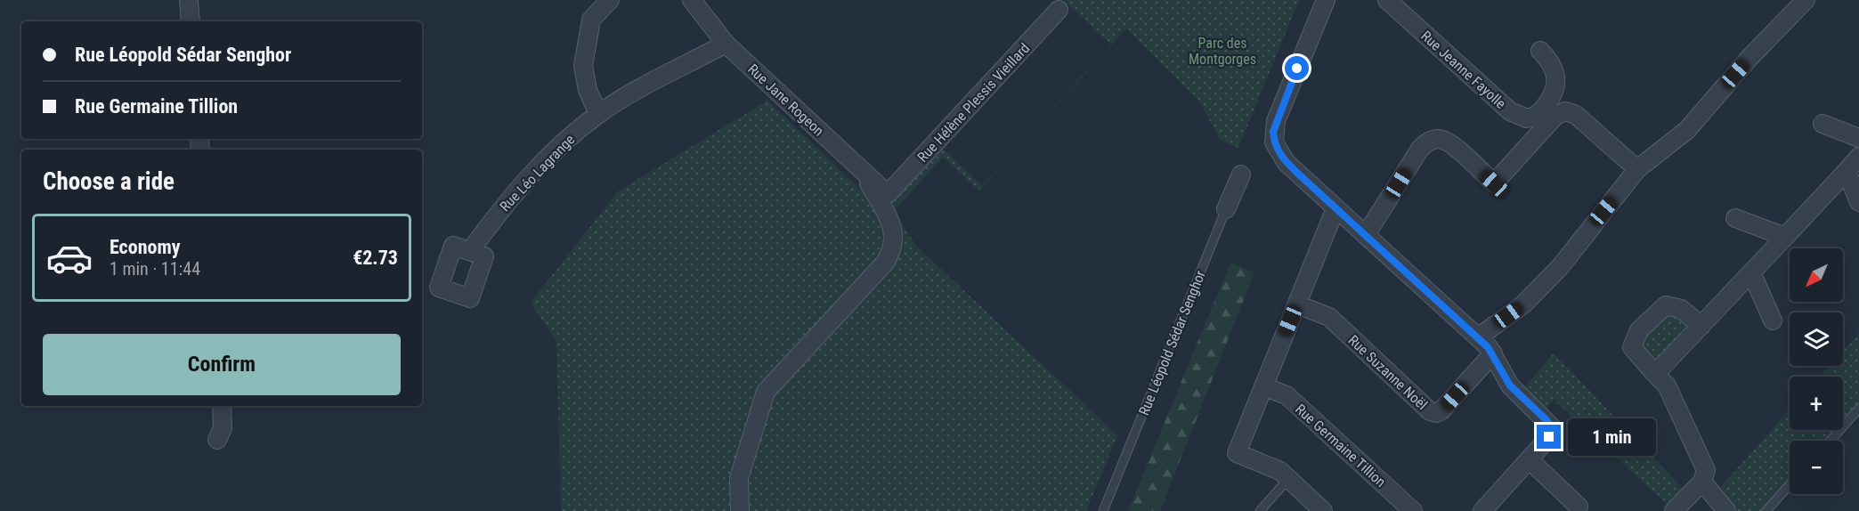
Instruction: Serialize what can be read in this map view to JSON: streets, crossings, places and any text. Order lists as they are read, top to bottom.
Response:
{
  "streets": {
    "street": [
      "Rue Jeanne Fayolle",
      "Rue Jane Rogeon",
      "Rue Hélène Plessis Vieillard",
      "Rue Léo Lagrange",
      "Rue Léopold Sédar Senghor",
      "Rue Suzanne Noël",
      "Rue Germaine Tillion"
    ]
  },
  "crossings": [
    ["Rue Jane Rogeon", "Rue Hélène Plessis Vieillard"],
    ["Rue Jane Rogeon", "Rue Léo Lagrange"]
  ],
  "parks": ["Parc des Montgorges"],
  "north": "bottom left",
  "page": {
    "banner": ["Rue Léopold Sédar Senghor", "Rue Germaine Tillion"],
    "heading": "Choose a ride",
    "list": [
      {
        "name": "Economy",
        "note": "1 min · 11:44",
        "value": "€2.73"
      }
    ],
    "map_buttons": ["+", "−"],
    "buttons": "Confirm",
    "bubble": "1 min"
  }
}
